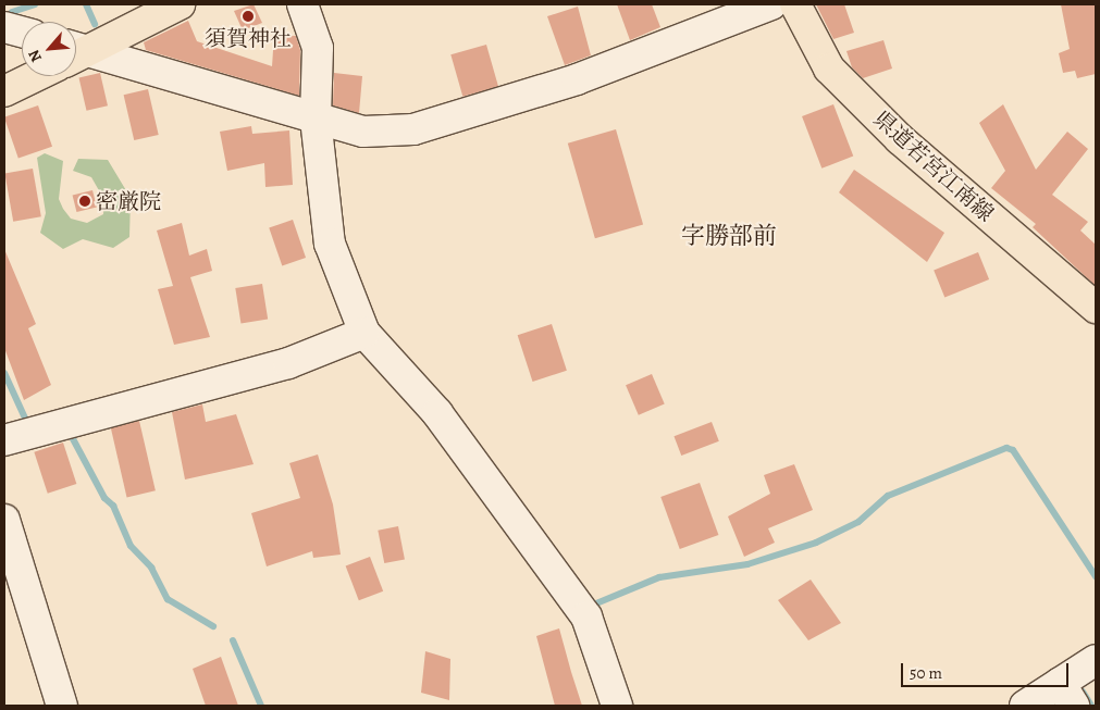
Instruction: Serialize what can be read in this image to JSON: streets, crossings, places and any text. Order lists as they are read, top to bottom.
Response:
{
  "streets": {
    "main road": ["県道若宮江南線"]
  },
  "districts": ["字勝部前"],
  "places": ["須賀神社", "密厳院"],
  "scale_bar": "50 m",
  "north": "bottom left"
}
